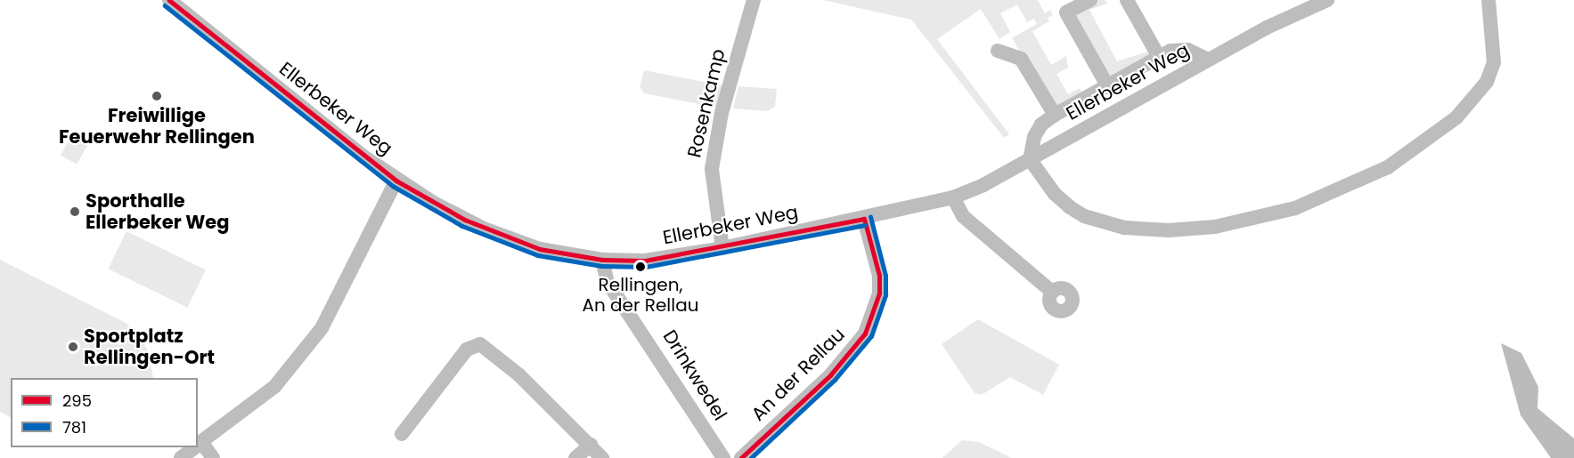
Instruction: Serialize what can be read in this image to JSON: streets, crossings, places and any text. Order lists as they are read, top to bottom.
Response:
{
  "streets": {
    "street": [
      "Ellerbeker Weg",
      "Rosenkamp",
      "An der Rellau",
      "Drinkwedel"
    ]
  },
  "crossings": [
    ["Ellerbeker Weg", "Rosenkamp"],
    ["Ellerbeker Weg", "An der Rellau"],
    ["Ellerbeker Weg", "Drinkwedel"]
  ],
  "places": [
    "Freiwillige Feuerwehr Rellingen",
    "Sporthalle Ellerbeker Weg",
    "Rellingen, An der Rellau",
    "Sportplatz Rellingen-Ort"
  ],
  "lines": ["transit line 295", "transit line 781"],
  "legend": ["295", "781"]
}
